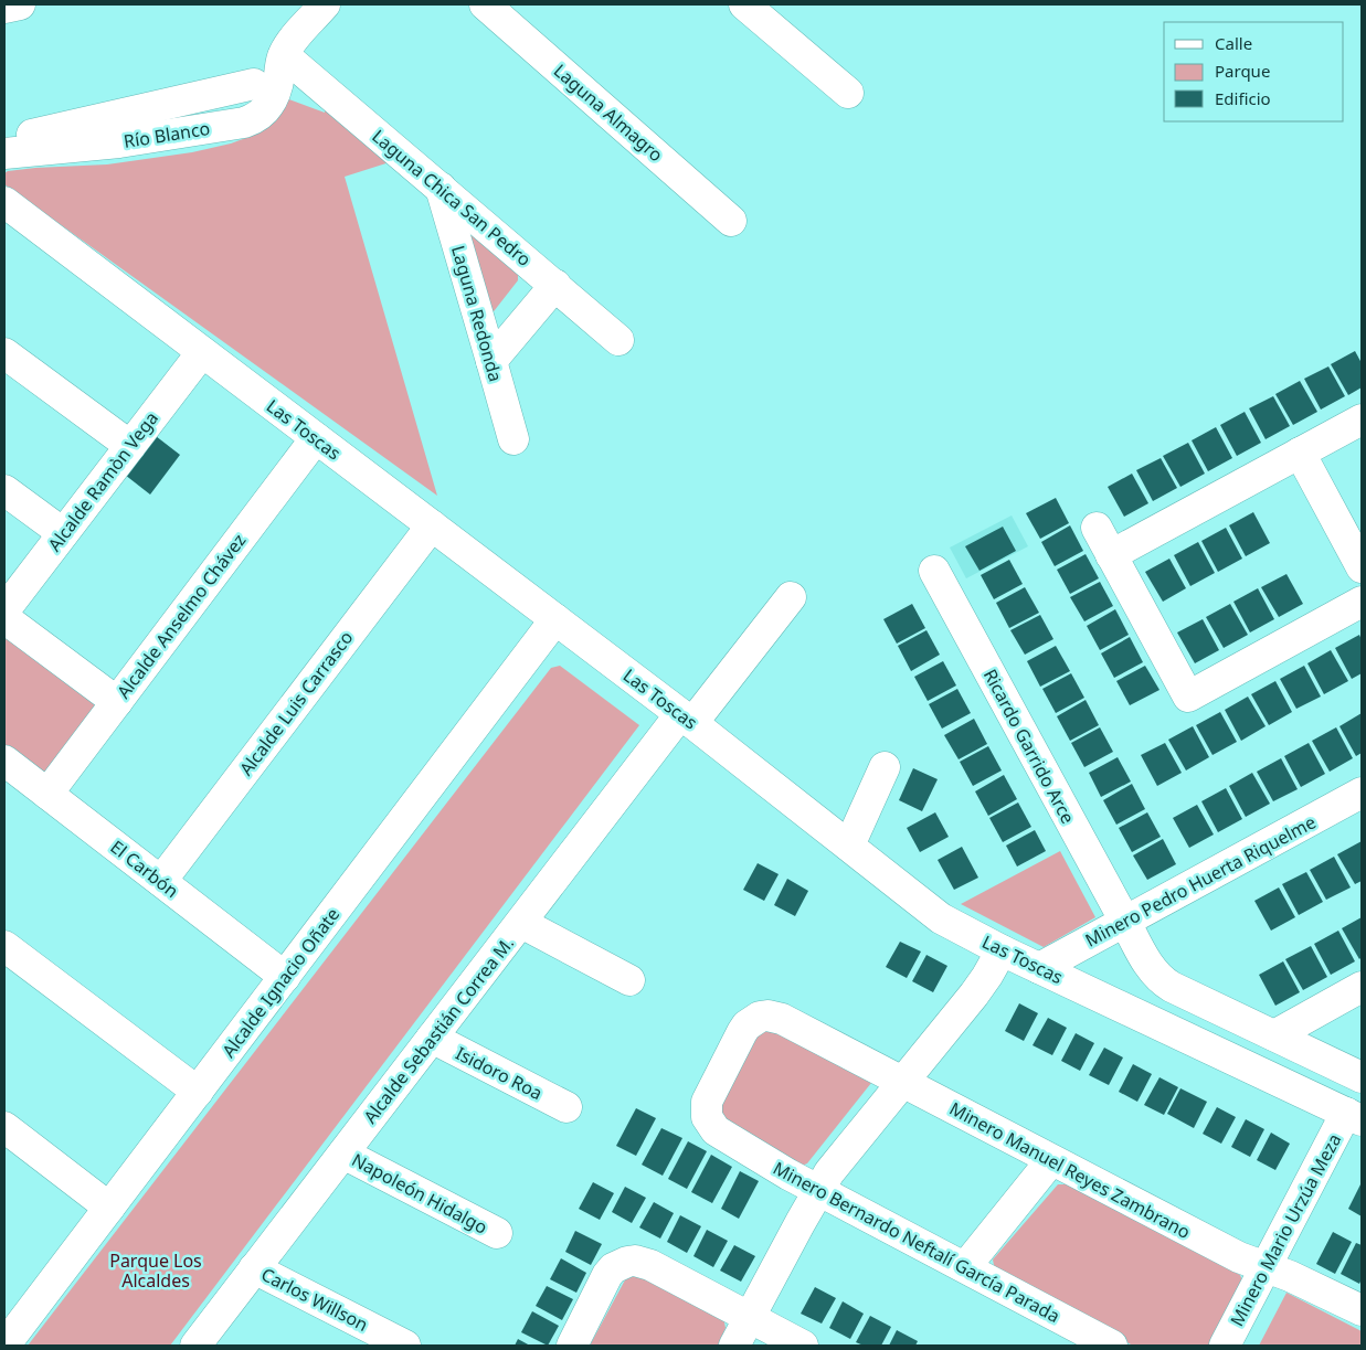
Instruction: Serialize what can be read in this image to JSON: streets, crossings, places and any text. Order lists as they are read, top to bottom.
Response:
{
  "streets": {
    "street": [
      "Laguna Almagro",
      "Río Blanco",
      "Laguna Chica San Pedro",
      "Laguna Redonda",
      "Las Toscas",
      "Alcalde Ramòn Vega",
      "Alcalde Anselmo Chávez",
      "Alcalde Luis Carrasco",
      "Ricardo Garrido Arce",
      "El Carbón",
      "Minero Pedro Huerta Riquelme",
      "Alcalde Ignacio Oñate",
      "Alcalde Sebastián Correa M.",
      "Isidoro Roa",
      "Minero Manuel Reyes Zambrano",
      "Napoleón Hidalgo",
      "Minero Mario Urzúa Meza",
      "Minero Bernardo Neftalí García Parada",
      "Carlos Willson"
    ]
  },
  "crossings": [
    ["Río Blanco", "Laguna Chica San Pedro"],
    ["Laguna Chica San Pedro", "Laguna Redonda"],
    ["Las Toscas", "Alcalde Ramòn Vega"],
    ["Las Toscas", "Alcalde Anselmo Chávez"],
    ["Las Toscas", "Alcalde Luis Carrasco"],
    ["Las Toscas", "Minero Pedro Huerta Riquelme"],
    ["Las Toscas", "Alcalde Ignacio Oñate"],
    ["Las Toscas", "Alcalde Sebastián Correa M."],
    ["Las Toscas", "Minero Mario Urzúa Meza"],
    ["Alcalde Anselmo Chávez", "El Carbón"],
    ["Alcalde Luis Carrasco", "El Carbón"],
    ["Ricardo Garrido Arce", "Minero Pedro Huerta Riquelme"],
    ["El Carbón", "Alcalde Ignacio Oñate"],
    ["Alcalde Sebastián Correa M.", "Isidoro Roa"],
    ["Alcalde Sebastián Correa M.", "Napoleón Hidalgo"],
    ["Alcalde Sebastián Correa M.", "Carlos Willson"],
    ["Minero Manuel Reyes Zambrano", "Minero Mario Urzúa Meza"],
    ["Minero Manuel Reyes Zambrano", "Minero Bernardo Neftalí García Parada"]
  ],
  "parks": ["Parque Los Alcaldes"],
  "legend": ["Calle", "Parque", "Edificio"]
}
